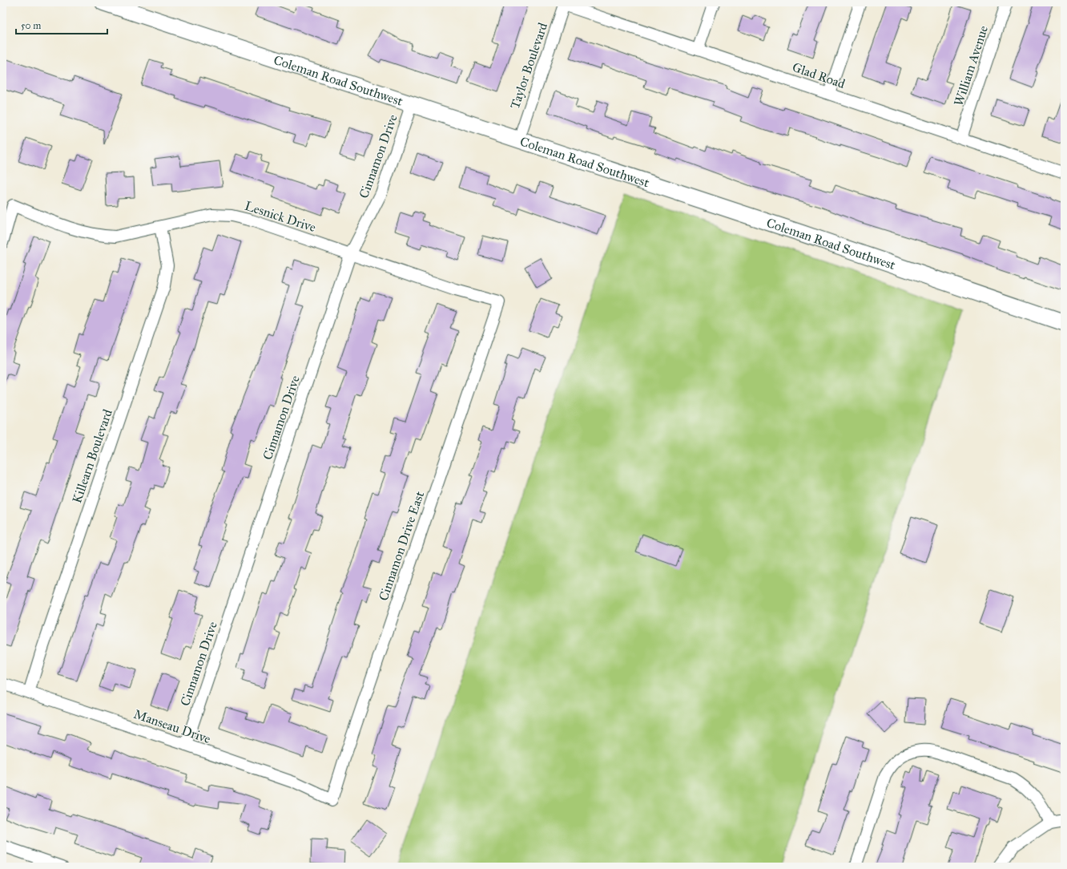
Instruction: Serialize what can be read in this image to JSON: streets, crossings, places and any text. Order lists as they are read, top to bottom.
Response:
{
  "streets": {
    "street": [
      "Taylor Boulevard",
      "William Avenue",
      "Glad Road",
      "Coleman Road Southwest",
      "Cinnamon Drive",
      "Lesnick Drive",
      "Killearn Boulevard",
      "Cinnamon Drive East",
      "Manseau Drive"
    ]
  },
  "crossings": [
    ["Taylor Boulevard", "Glad Road"],
    ["Taylor Boulevard", "Coleman Road Southwest"],
    ["William Avenue", "Glad Road"],
    ["Coleman Road Southwest", "Cinnamon Drive"],
    ["Cinnamon Drive", "Lesnick Drive"],
    ["Cinnamon Drive", "Manseau Drive"],
    ["Lesnick Drive", "Killearn Boulevard"],
    ["Lesnick Drive", "Cinnamon Drive East"],
    ["Killearn Boulevard", "Manseau Drive"],
    ["Cinnamon Drive East", "Manseau Drive"]
  ],
  "scale_bar": "50 m"
}
